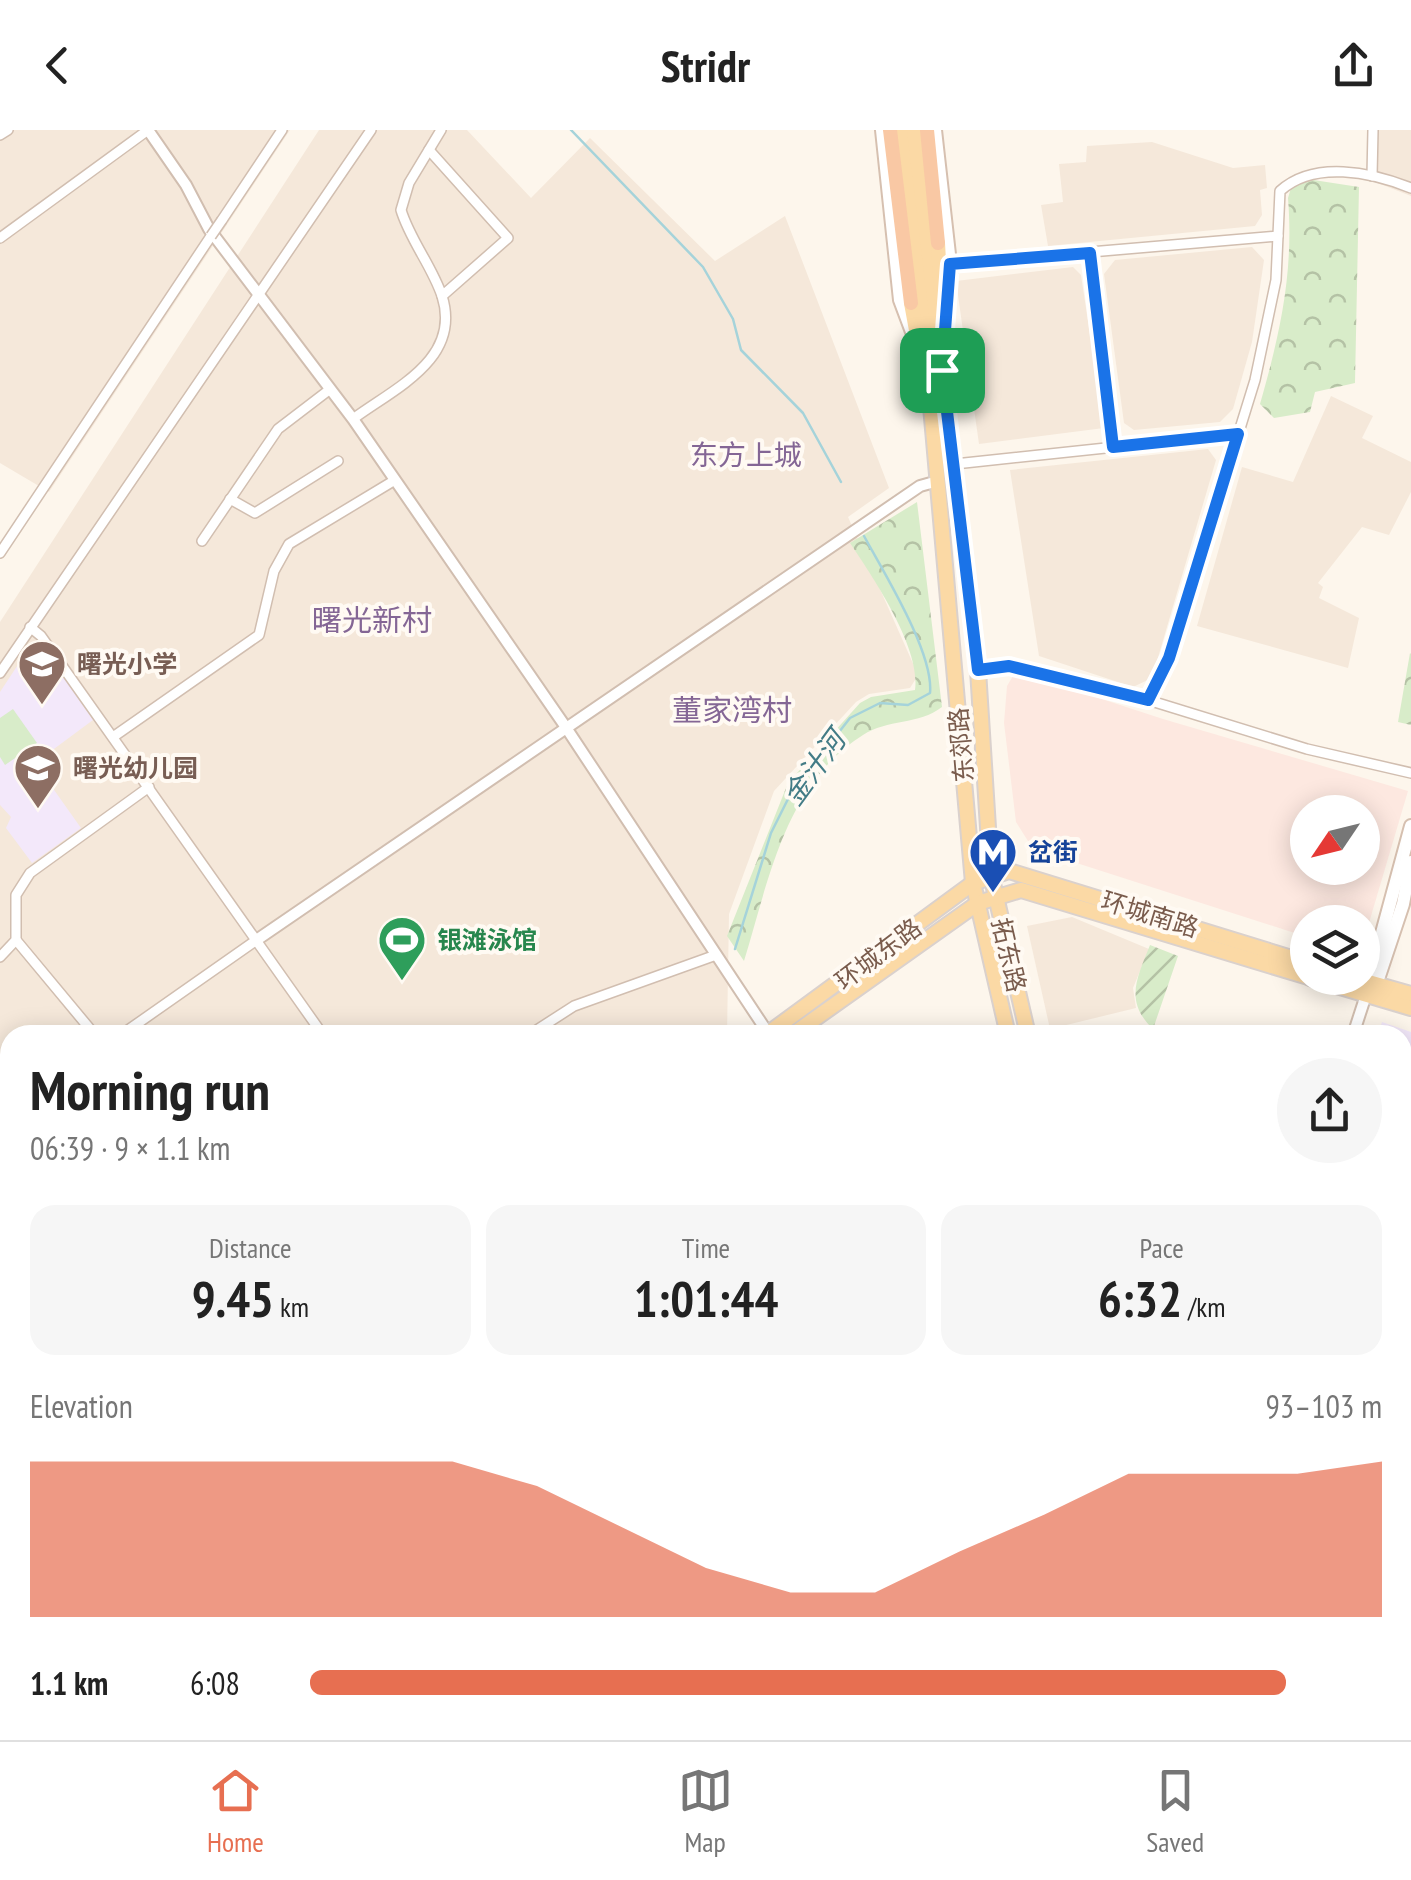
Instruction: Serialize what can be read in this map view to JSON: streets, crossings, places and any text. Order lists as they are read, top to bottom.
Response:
{
  "streets": {
    "main road": [
      "东郊路",
      "环城南路",
      "环城东路",
      "拓东路"
    ]
  },
  "crossings": [
    ["东郊路", "环城南路"],
    ["东郊路", "环城东路"],
    ["东郊路", "拓东路"],
    ["环城南路", "环城东路"],
    ["环城南路", "拓东路"],
    ["环城东路", "拓东路"]
  ],
  "districts": ["东方上城", "曙光新村", "董家湾村"],
  "water": ["金汁河"],
  "places": {
    "school or university": ["曙光小学", "曙光幼儿园"],
    "metro station": ["岔街"],
    "sports": ["银滩泳馆"]
  },
  "north": "bottom left",
  "page": {
    "header": "Stridr",
    "heading": ["Morning run", "06:39 · 9 × 1.1 km"],
    "stats": [
      ["Distance", "9.45 km"],
      ["Time", "1:01:44"],
      ["Pace", "6:32 /km"]
    ],
    "chart": ["Elevation", "93–103 m"],
    "list": [
      {
        "name": "1.1 km",
        "note": "6:08"
      }
    ],
    "tabs": ["Home", "Map", "Saved"]
  }
}
